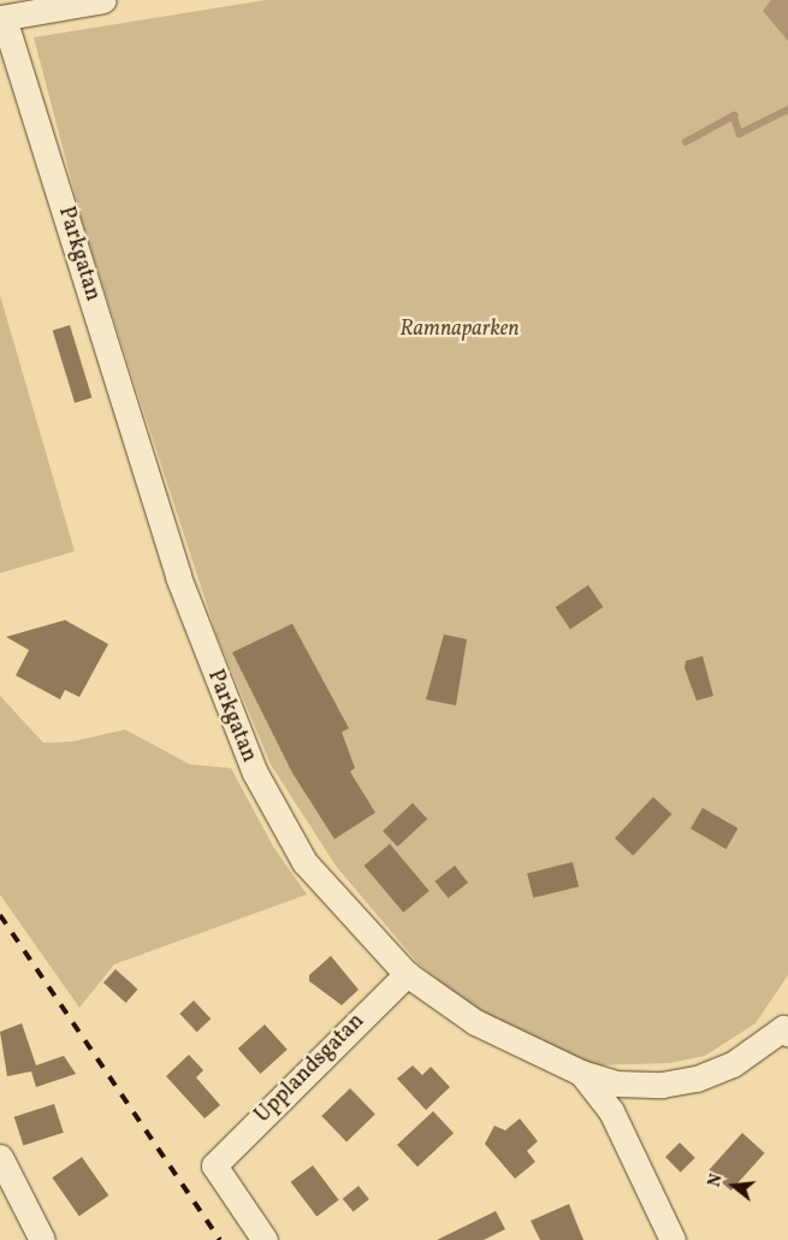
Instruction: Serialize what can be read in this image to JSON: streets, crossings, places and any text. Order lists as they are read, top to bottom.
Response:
{
  "streets": {
    "street": ["Parkgatan", "Upplandsgatan"]
  },
  "crossings": [
    ["Parkgatan", "Upplandsgatan"]
  ],
  "parks": ["Ramnaparken"],
  "north": "left"
}
